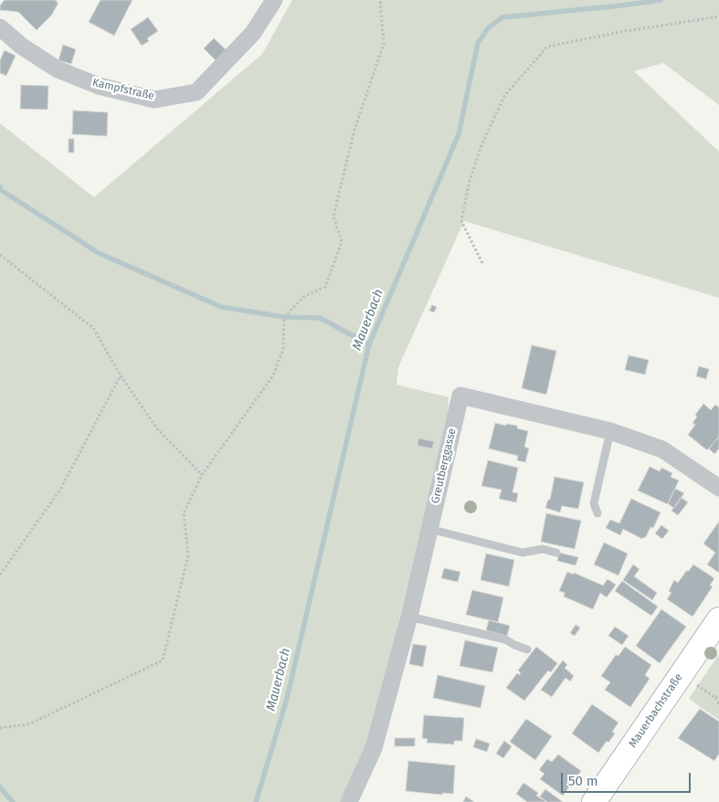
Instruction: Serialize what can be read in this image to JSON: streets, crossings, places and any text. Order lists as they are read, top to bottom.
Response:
{
  "streets": {
    "main road": ["Mauerbachstraße"],
    "street": ["Kampfstraße", "Greutberggasse"]
  },
  "water": ["Mauerbach"],
  "scale_bar": "50 m"
}
